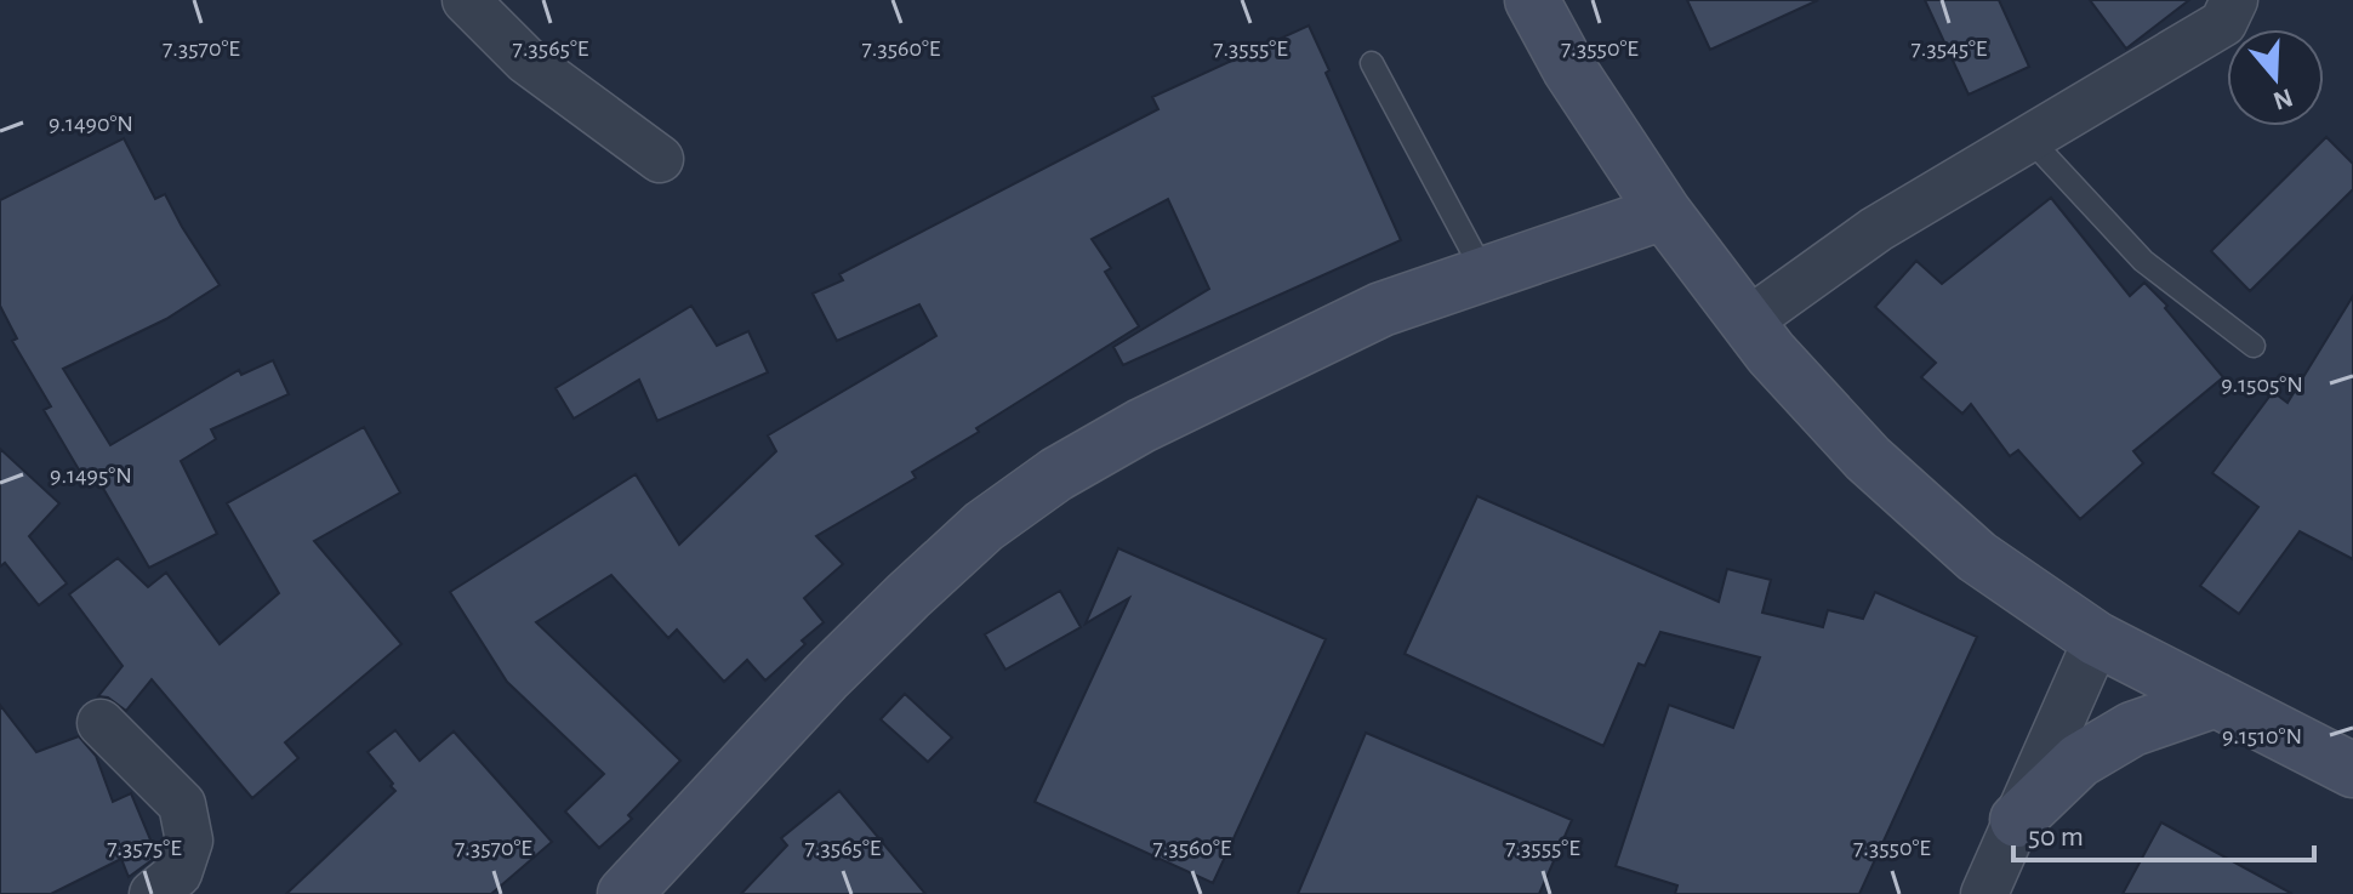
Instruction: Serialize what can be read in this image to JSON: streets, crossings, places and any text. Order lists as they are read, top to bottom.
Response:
{
  "scale_bar": "50 m",
  "north": "bottom",
  "coordinates": [
    "7.3570°E",
    "7.3550°E",
    "7.3565°E",
    "7.3560°E",
    "7.3555°E",
    "7.3545°E",
    "9.1490°N",
    "9.1505°N",
    "9.1495°N",
    "9.1510°N",
    "7.3575°E"
  ]
}
